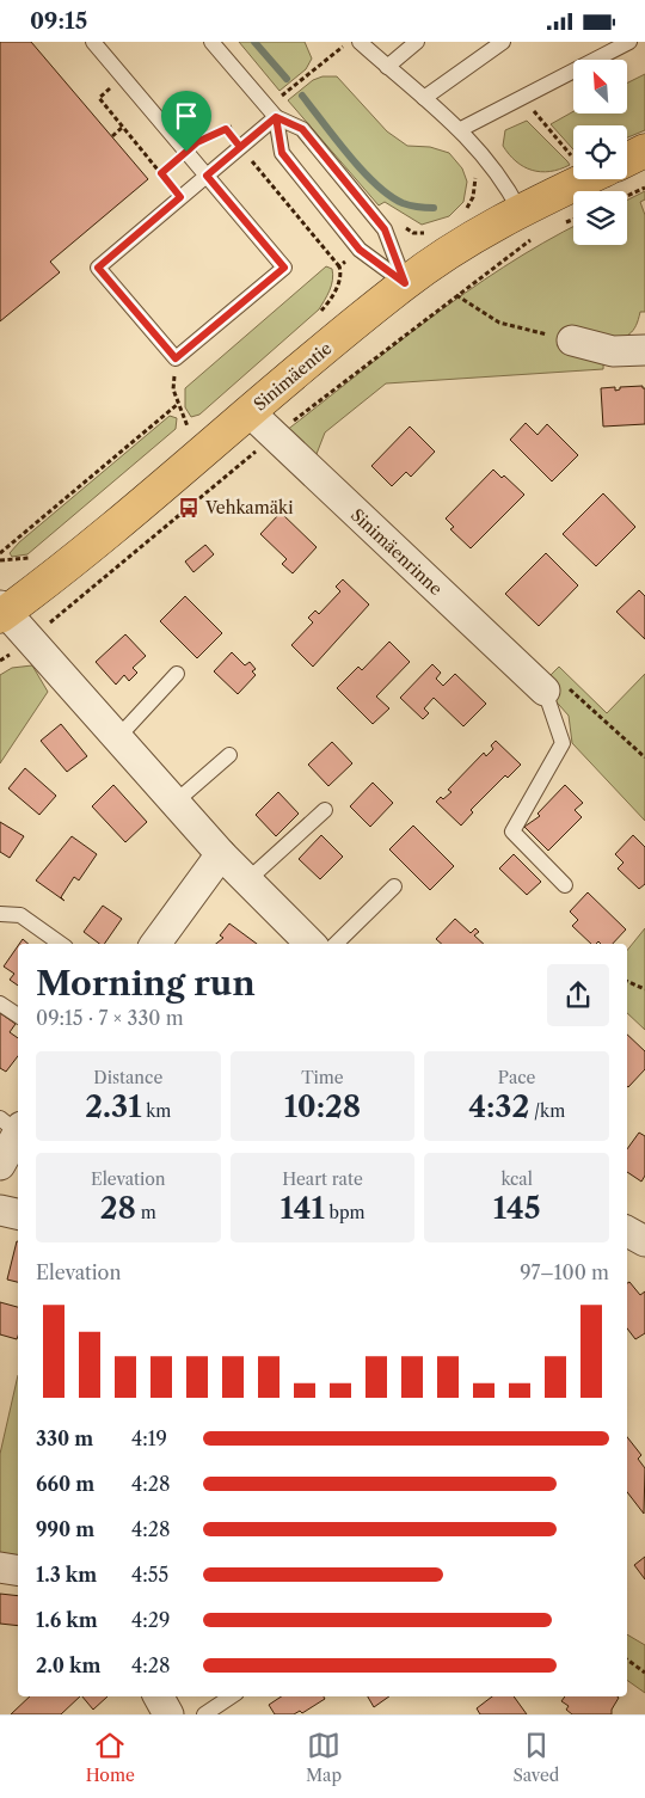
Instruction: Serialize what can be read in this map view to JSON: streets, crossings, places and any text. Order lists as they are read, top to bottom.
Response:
{
  "streets": {
    "main road": ["Sinimäentie"],
    "street": ["Sinimäenrinne"]
  },
  "crossings": [
    ["Sinimäentie", "Sinimäenrinne"]
  ],
  "places": {
    "bus stop": ["Vehkamäki"]
  },
  "north": "top left",
  "page": {
    "status": "09:15",
    "heading": ["Morning run", "09:15 · 7 × 330 m"],
    "stats": [
      ["Distance", "2.31 km"],
      ["Time", "10:28"],
      ["Pace", "4:32 /km"],
      ["Elevation", "28 m"],
      ["Heart rate", "141 bpm"],
      ["kcal", "145"]
    ],
    "chart": ["Elevation", "97–100 m"],
    "list": [
      {
        "name": "330 m",
        "note": "4:19"
      },
      {
        "name": "660 m",
        "note": "4:28"
      },
      {
        "name": "990 m",
        "note": "4:28"
      },
      {
        "name": "1.3 km",
        "note": "4:55"
      },
      {
        "name": "1.6 km",
        "note": "4:29"
      },
      {
        "name": "2.0 km",
        "note": "4:28"
      }
    ],
    "tabs": ["Home", "Map", "Saved"]
  }
}
